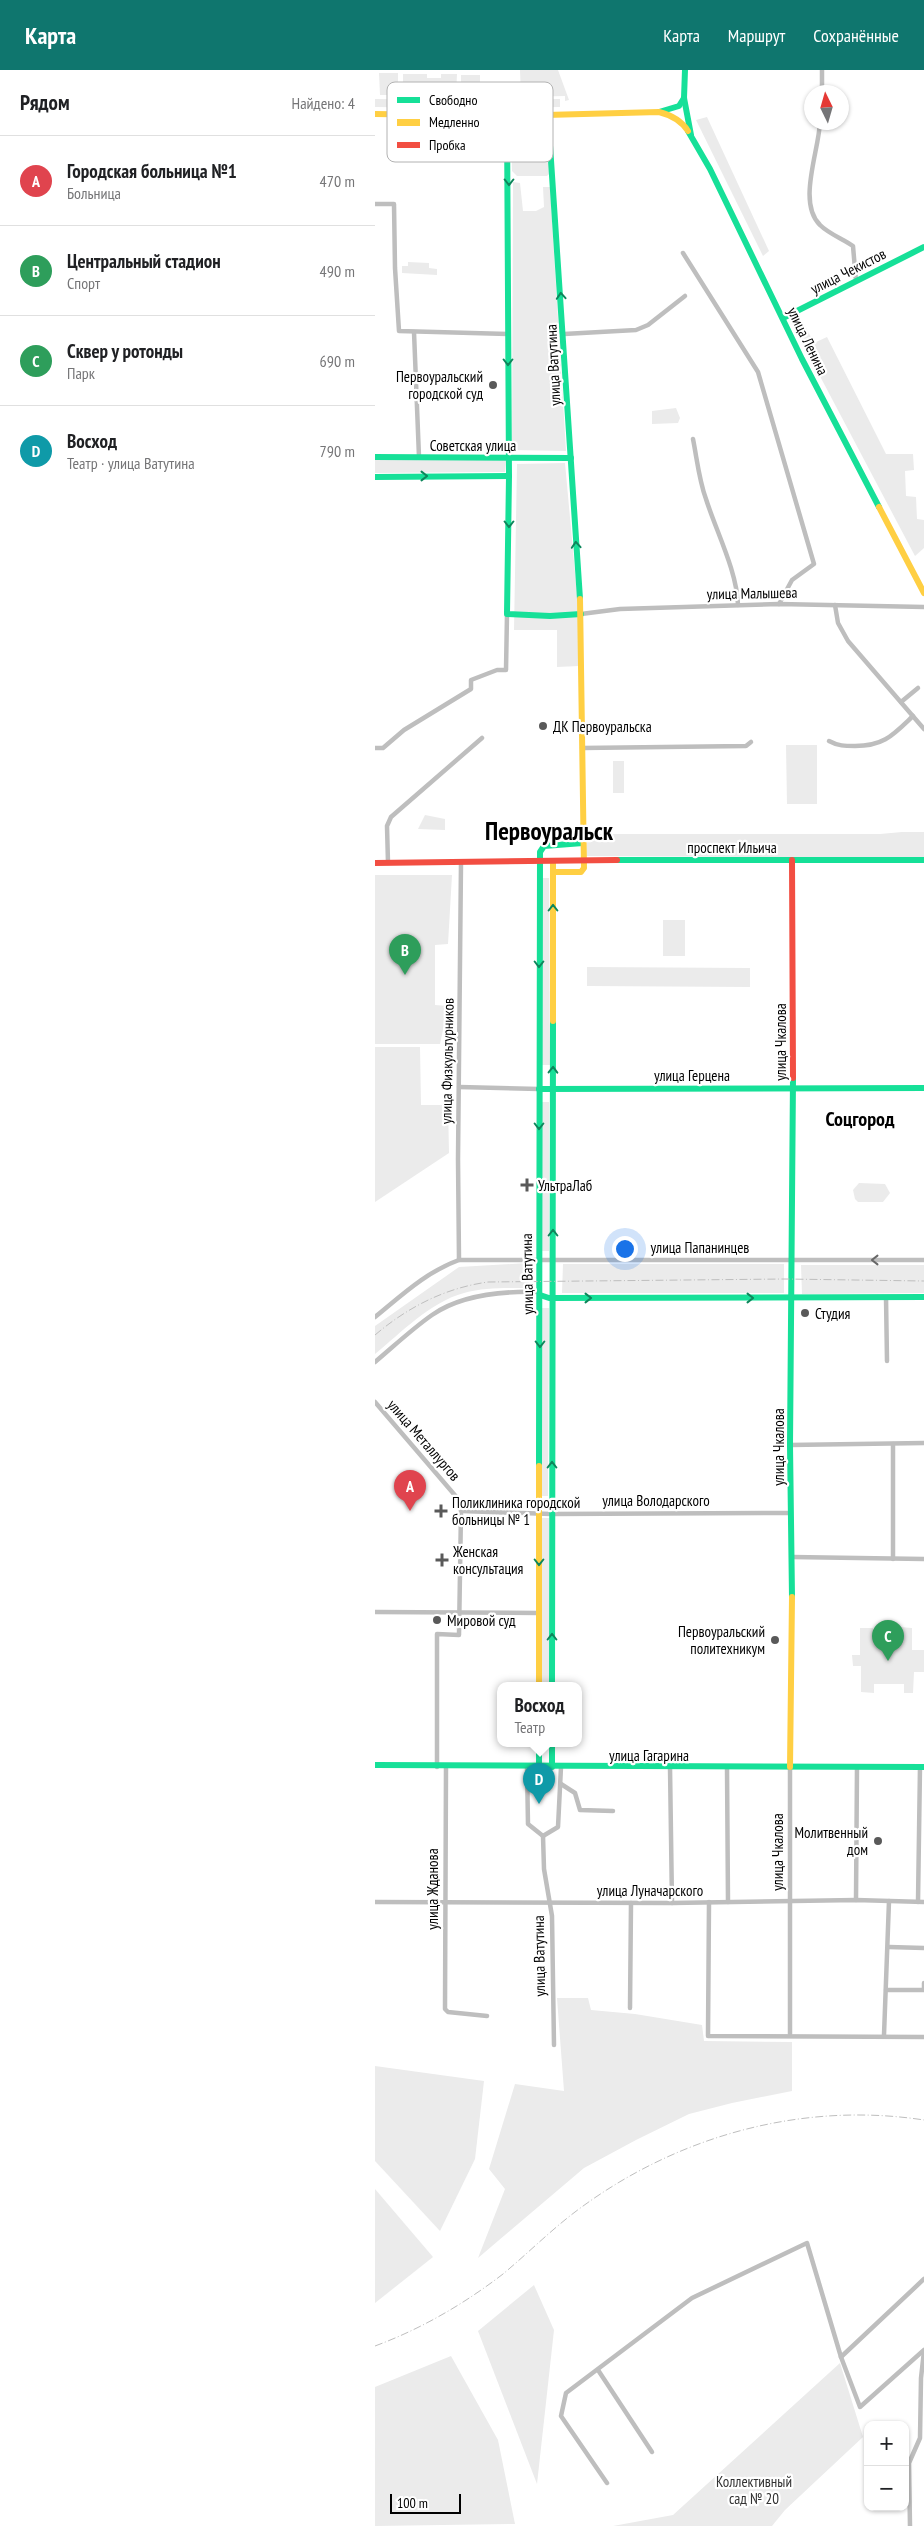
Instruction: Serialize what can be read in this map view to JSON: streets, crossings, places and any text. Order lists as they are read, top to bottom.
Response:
{
  "streets": {
    "street": [
      "улица Чекистов",
      "улица Ленина",
      "улица Ватутина",
      "Советская улица",
      "улица Малышева",
      "проспект Ильича",
      "улица Чкалова",
      "улица Физкультурников",
      "улица Герцена",
      "улица Папанинцев",
      "улица Металлургов",
      "улица Володарского",
      "улица Гагарина",
      "улица Жданова",
      "улица Луначарского"
    ]
  },
  "crossings": [
    ["улица Чекистов", "улица Ленина"],
    ["улица Ватутина", "Советская улица"],
    ["улица Ватутина", "улица Малышева"],
    ["улица Ватутина", "проспект Ильича"],
    ["улица Ватутина", "улица Герцена"],
    ["улица Ватутина", "улица Папанинцев"],
    ["улица Ватутина", "улица Володарского"],
    ["улица Ватутина", "улица Луначарского"],
    ["проспект Ильича", "улица Чкалова"],
    ["проспект Ильича", "улица Физкультурников"],
    ["улица Чкалова", "улица Герцена"],
    ["улица Чкалова", "улица Папанинцев"],
    ["улица Чкалова", "улица Володарского"],
    ["улица Чкалова", "улица Гагарина"],
    ["улица Чкалова", "улица Луначарского"],
    ["улица Физкультурников", "улица Герцена"],
    ["улица Физкультурников", "улица Папанинцев"],
    ["улица Металлургов", "улица Володарского"],
    ["улица Металлургов", "улица Гагарина"],
    ["улица Гагарина", "улица Жданова"],
    ["улица Жданова", "улица Луначарского"]
  ],
  "districts": ["Первоуральск", "Соцгород"],
  "parks": ["Коллективный сад № 20"],
  "places": {
    "other": [
      "Первоуральский городской суд",
      "ДК Первоуральска",
      "Студия",
      "Мировой суд",
      "Первоуральский политехникум",
      "Молитвенный дом"
    ],
    "health": ["УльтраЛаб", "Поликлиника городской больницы № 1", "Женская консультация"]
  },
  "legend": ["Свободно", "Медленно", "Пробка"],
  "scale_bar": "100 m",
  "north": "top",
  "page": {
    "header": "Карта",
    "nav": ["Карта", "Маршрут", "Сохранённые"],
    "heading": ["Рядом", "Найдено: 4"],
    "list": [
      {
        "mark": "A",
        "name": "Городская больница №1",
        "note": "Больница",
        "value": "470 m"
      },
      {
        "mark": "B",
        "name": "Центральный стадион",
        "note": "Спорт",
        "value": "490 m"
      },
      {
        "mark": "C",
        "name": "Сквер у ротонды",
        "note": "Парк",
        "value": "690 m"
      },
      {
        "mark": "D",
        "name": "Восход",
        "note": "Театр · улица Ватутина",
        "value": "790 m"
      }
    ],
    "pins": [
      "B",
      "A",
      "C",
      "D"
    ],
    "popup": ["Восход", "Театр"],
    "map_buttons": ["+", "−"],
    "scale": "100 m"
  }
}
